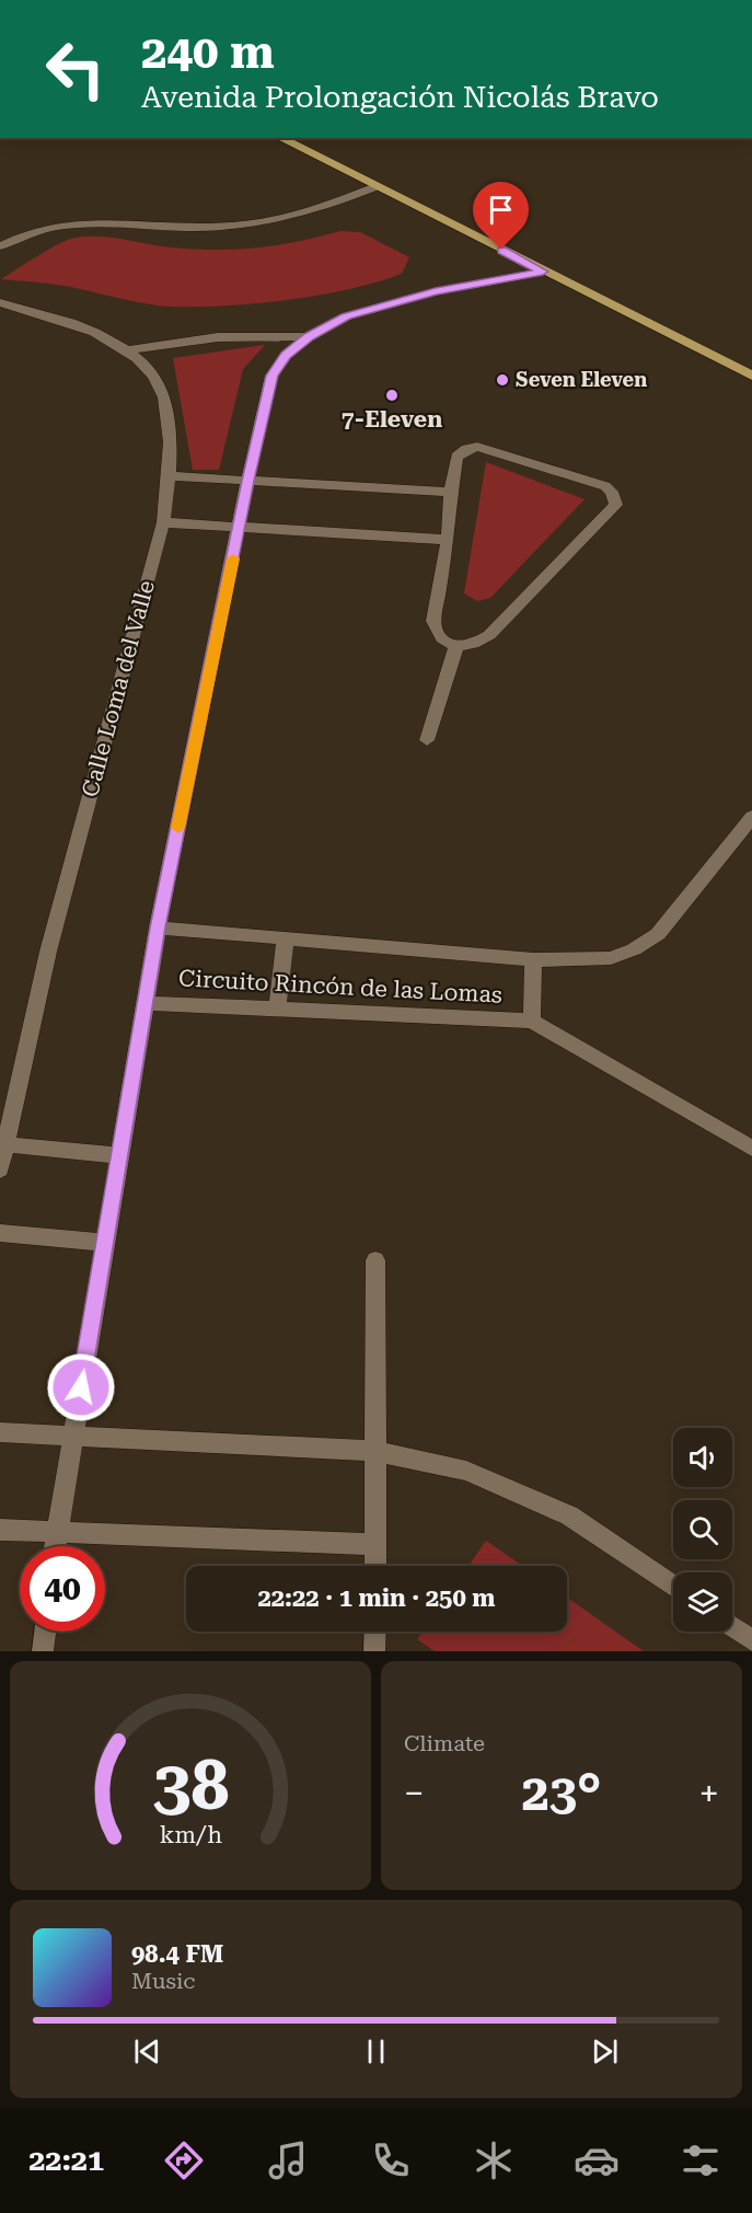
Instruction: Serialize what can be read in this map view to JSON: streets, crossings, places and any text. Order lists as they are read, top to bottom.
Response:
{
  "streets": {
    "street": ["Calle Loma del Valle", "Circuito Rincón de las Lomas"]
  },
  "places": ["Seven Eleven", "7-Eleven"],
  "page": {
    "turn": ["240 m", "Avenida Prolongación Nicolás Bravo"],
    "limit": "40",
    "trip": "22:22 · 1 min · 250 m",
    "tile": "Climate",
    "heat": ["−", "23°", "+"],
    "song": ["98.4 FM", "Music"],
    "tabs": "22:21",
    "gauge": ["38", "km/h"]
  }
}
